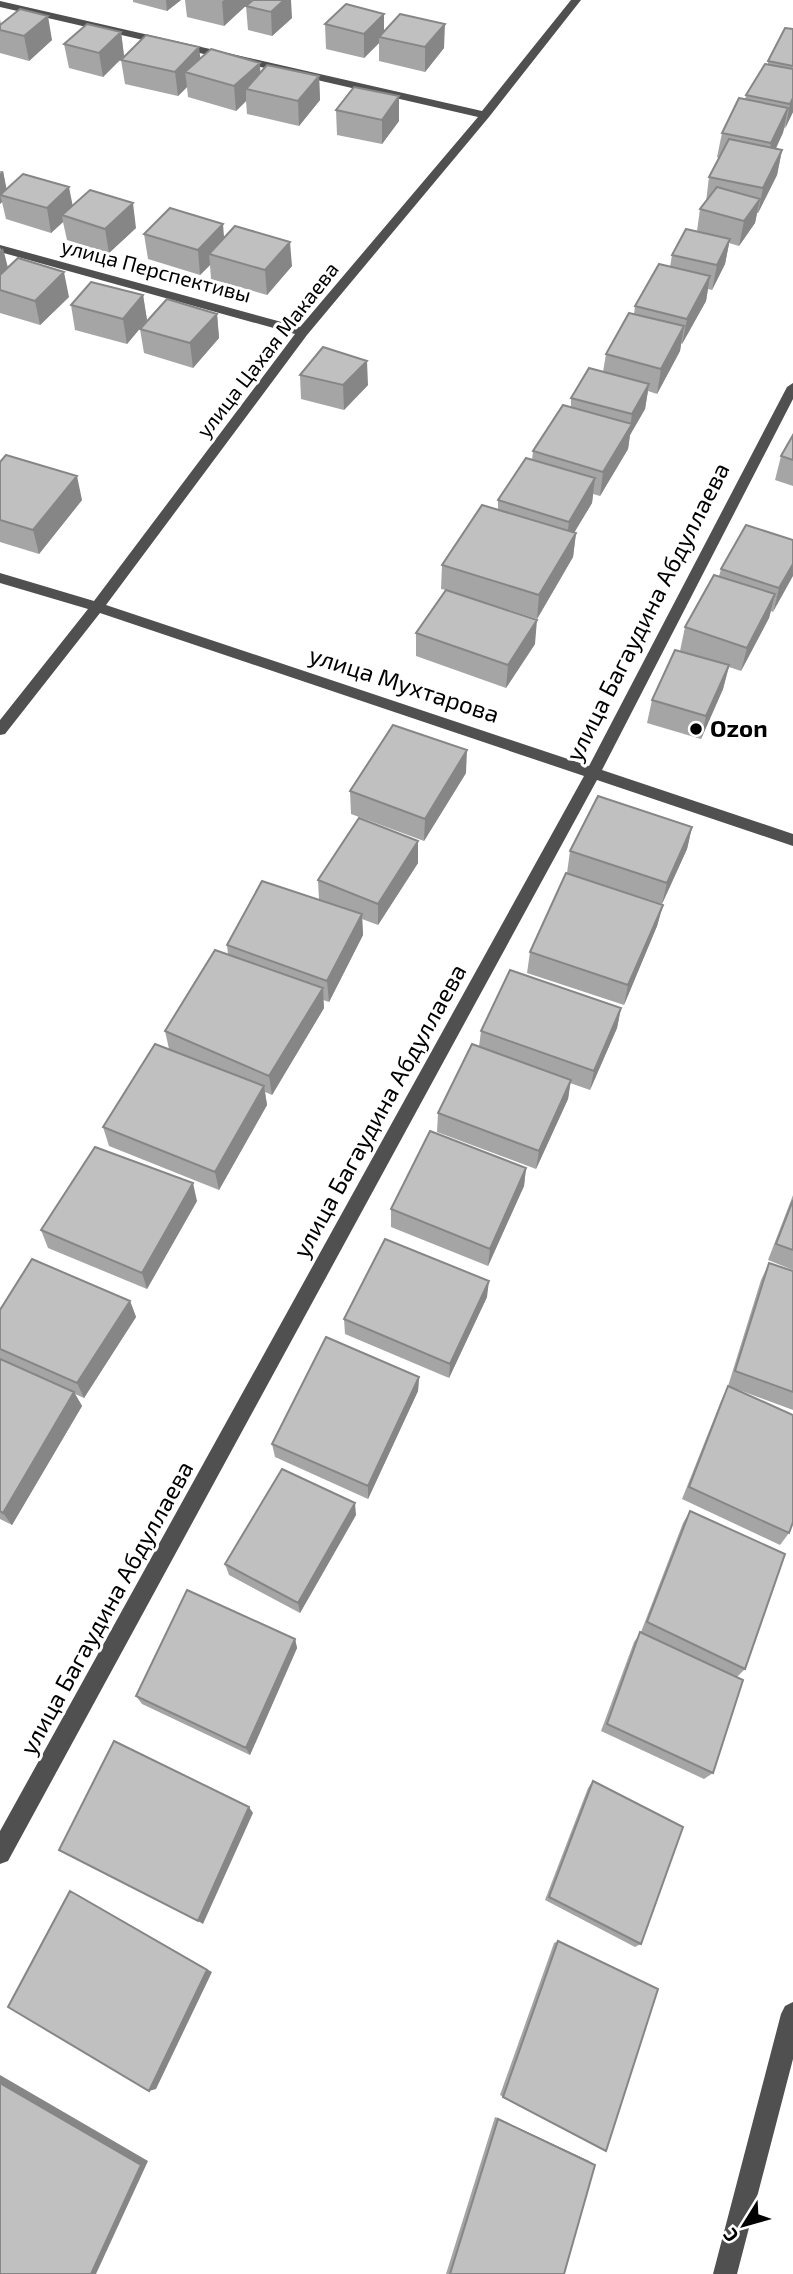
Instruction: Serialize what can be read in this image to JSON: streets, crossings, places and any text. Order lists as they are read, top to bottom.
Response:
{
  "streets": {
    "street": [
      "улица Перспективы",
      "улица Цахая Макаева",
      "улица Багаудина Абдуллаева",
      "улица Мухтарова"
    ]
  },
  "crossings": [
    ["улица Перспективы", "улица Цахая Макаева"],
    ["улица Цахая Макаева", "улица Мухтарова"],
    ["улица Багаудина Абдуллаева", "улица Мухтарова"]
  ],
  "places": ["Ozon"],
  "north": "bottom left"
}
